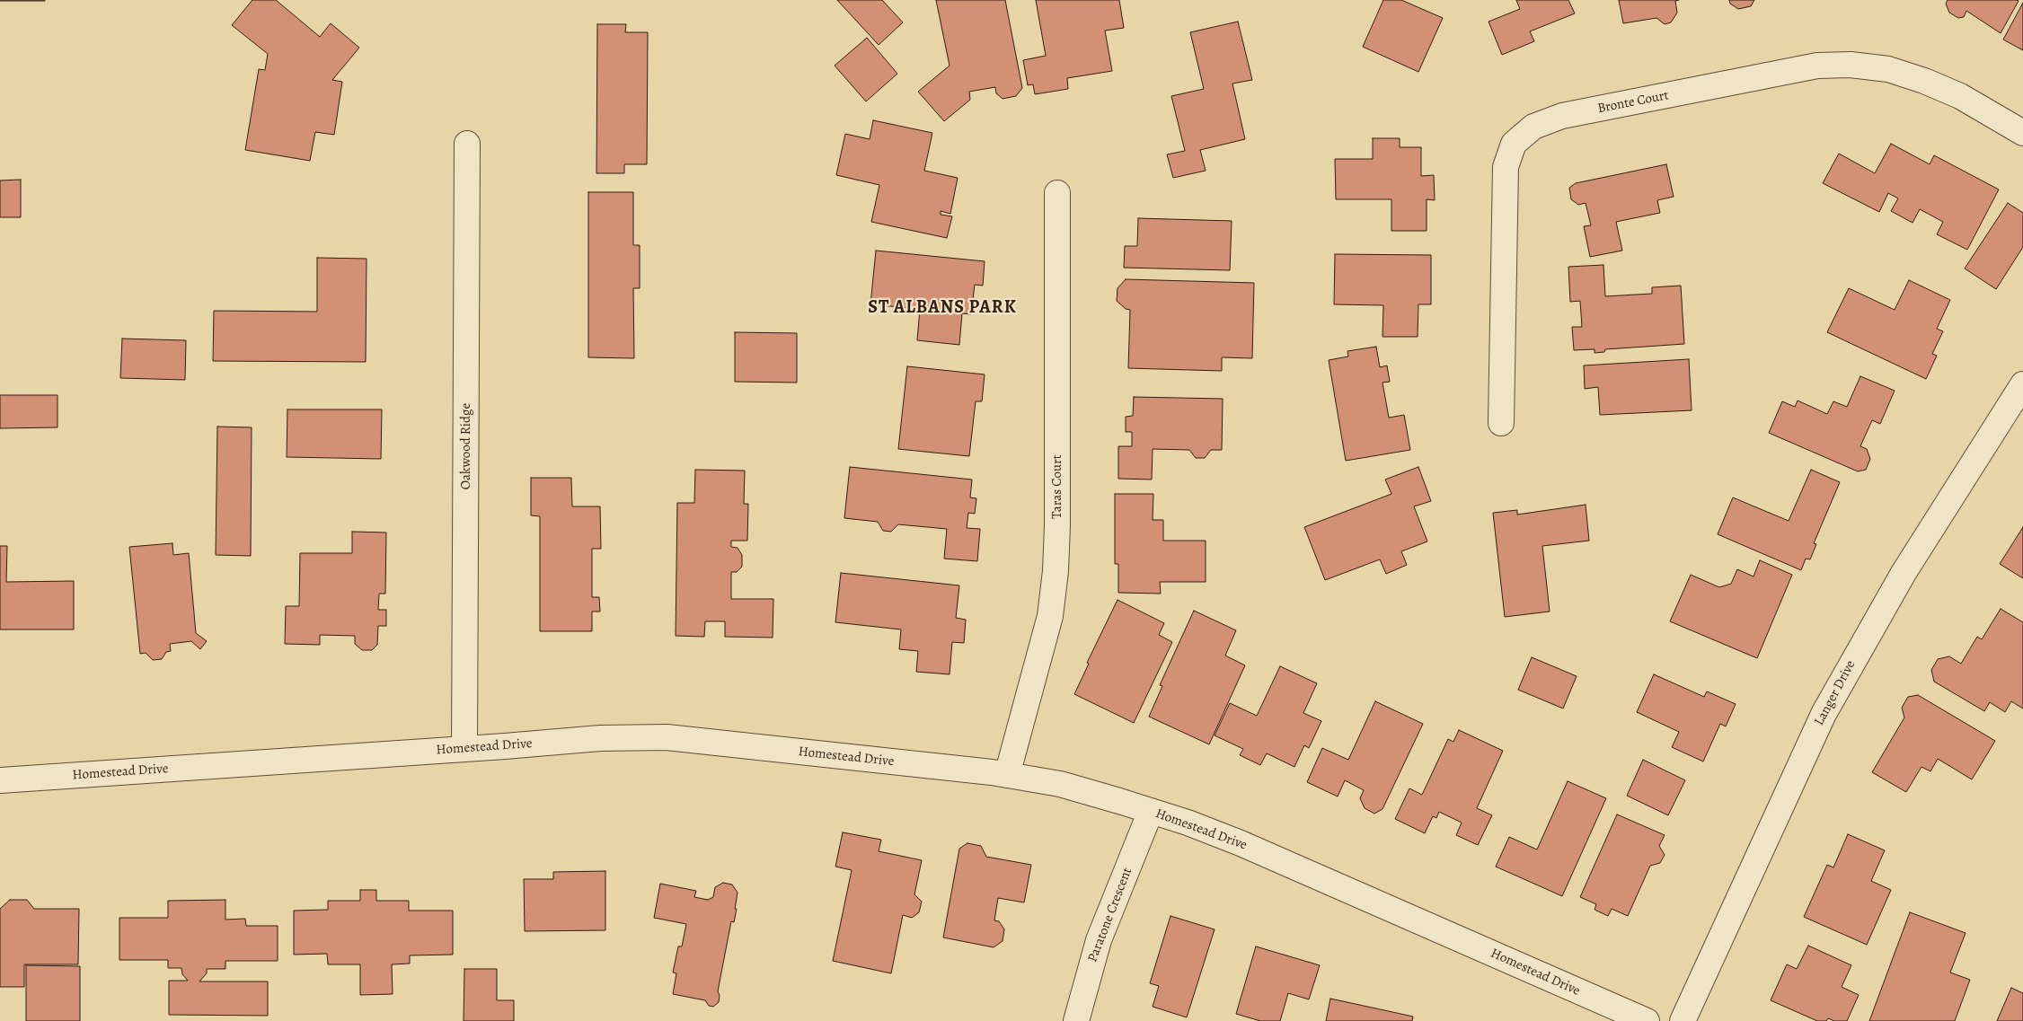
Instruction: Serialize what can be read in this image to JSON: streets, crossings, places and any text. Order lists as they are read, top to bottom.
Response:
{
  "streets": {
    "street": [
      "Bronte Court",
      "Oakwood Ridge",
      "Taras Court",
      "Langer Drive",
      "Homestead Drive",
      "Paratone Crescent"
    ]
  },
  "crossings": [
    ["Oakwood Ridge", "Homestead Drive"],
    ["Taras Court", "Homestead Drive"],
    ["Homestead Drive", "Paratone Crescent"]
  ],
  "districts": ["ST ALBANS PARK"]
}
